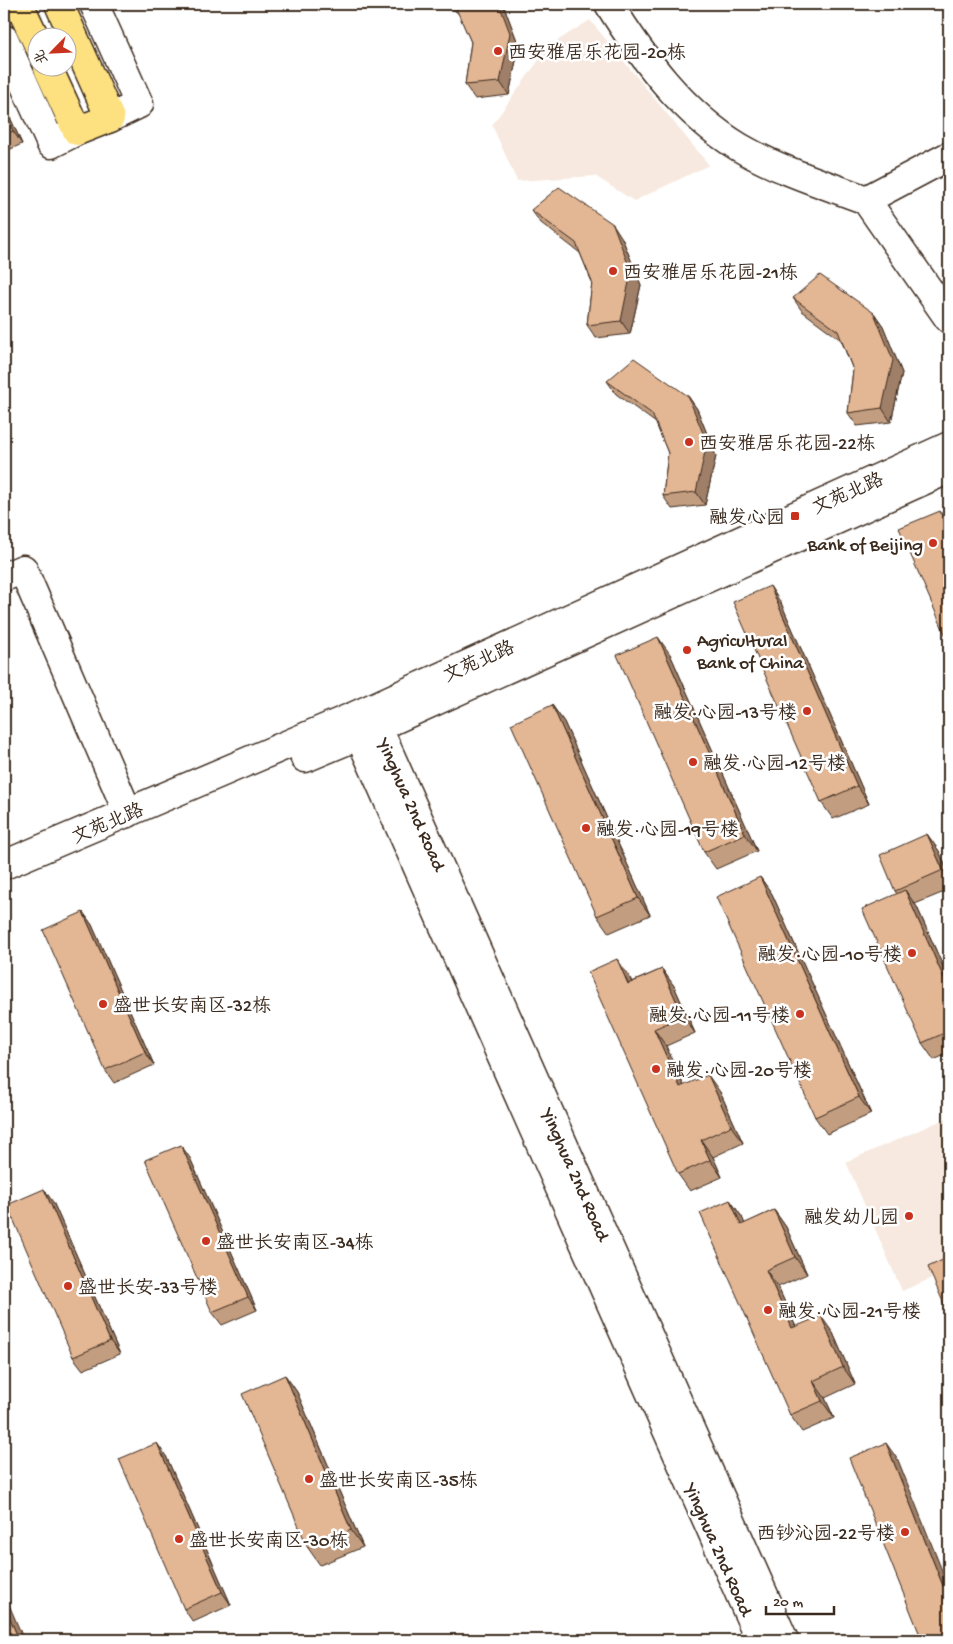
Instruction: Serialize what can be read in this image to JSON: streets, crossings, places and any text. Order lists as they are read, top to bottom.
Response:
{
  "streets": {
    "street": ["文苑北路", "Yinghua 2nd Road"]
  },
  "crossings": [
    ["文苑北路", "Yinghua 2nd Road"]
  ],
  "places": {
    "other": [
      "西安雅居乐花园-20栋",
      "西安雅居乐花园-21栋",
      "西安雅居乐花园-22栋",
      "Bank of Beijing",
      "Agricultural Bank of China",
      "融发·心园-13号楼",
      "融发·心园-12号楼",
      "融发·心园-19号楼",
      "融发·心园-10号楼",
      "盛世长安南区-32栋",
      "融发·心园-11号楼",
      "融发·心园-20号楼",
      "融发幼儿园",
      "盛世长安南区-34栋",
      "盛世长安-33号楼",
      "融发·心园-21号楼",
      "盛世长安南区-35栋",
      "西钞沁园-22号楼",
      "盛世长安南区-30栋"
    ],
    "transit": ["融发心园"]
  },
  "scale_bar": "20 m",
  "north": "bottom left"
}
